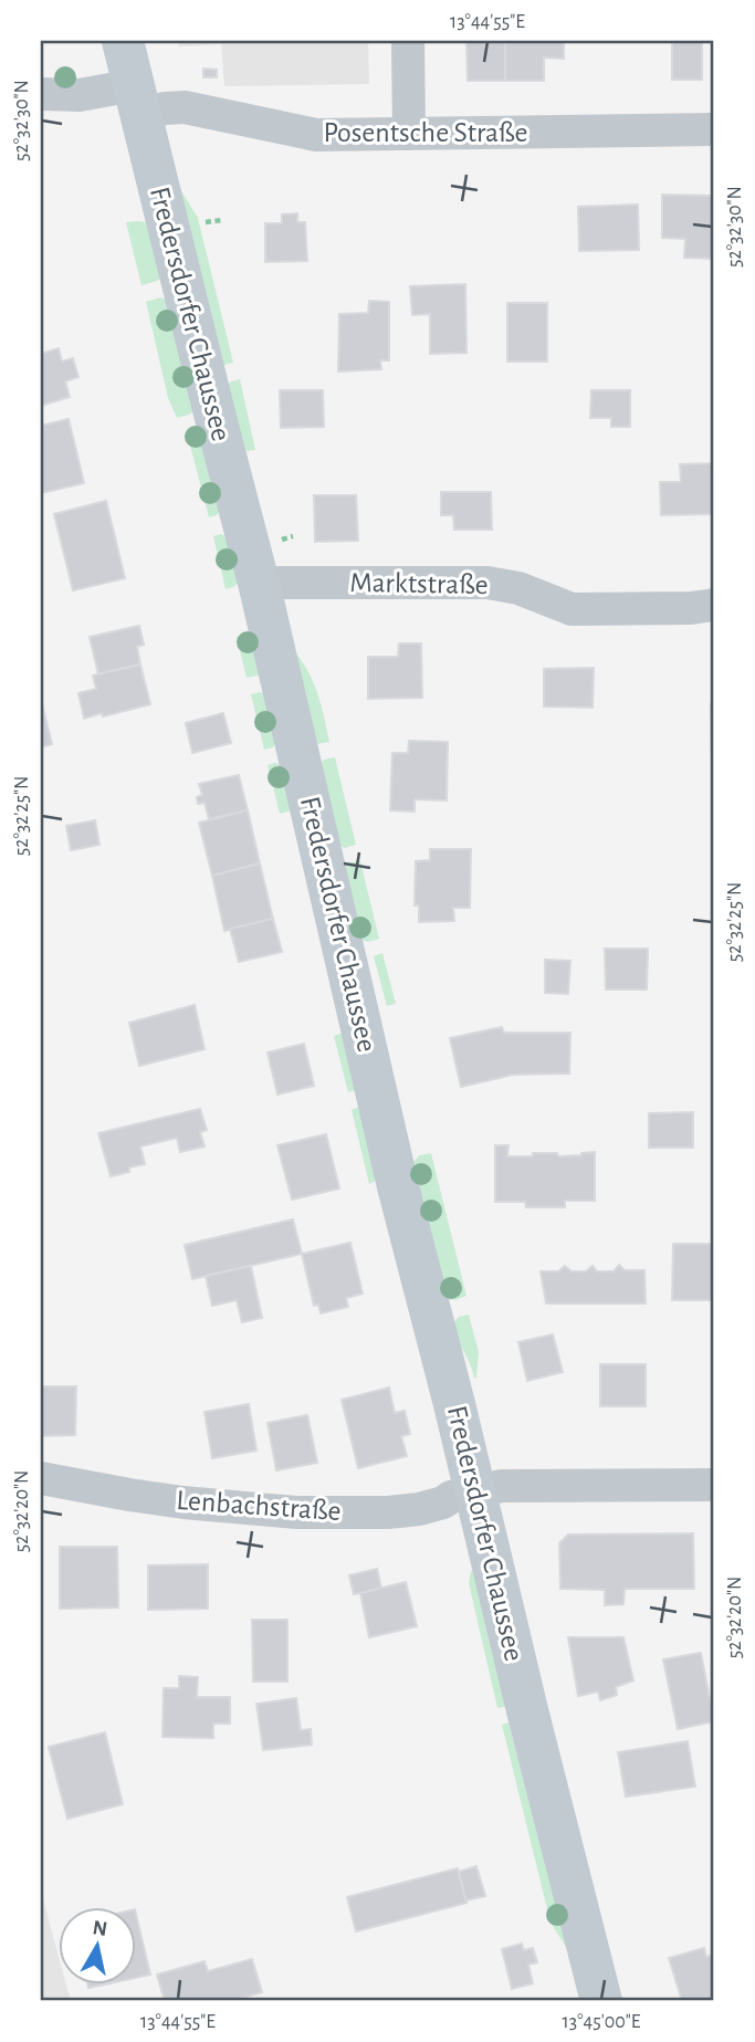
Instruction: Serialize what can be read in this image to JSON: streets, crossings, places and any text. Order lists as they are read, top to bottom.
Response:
{
  "streets": {
    "main road": ["Fredersdorfer Chaussee"],
    "street": ["Posentsche Straße", "Marktstraße", "Lenbachstraße"]
  },
  "crossings": [
    ["Posentsche Straße", "Fredersdorfer Chaussee"],
    ["Fredersdorfer Chaussee", "Marktstraße"],
    ["Fredersdorfer Chaussee", "Lenbachstraße"]
  ],
  "north": "top",
  "coordinates": [
    "13°44'55\"E",
    "52°32'30\"N",
    "52°32'25\"N",
    "52°32'20\"N",
    "13°45'00\"E"
  ]
}
